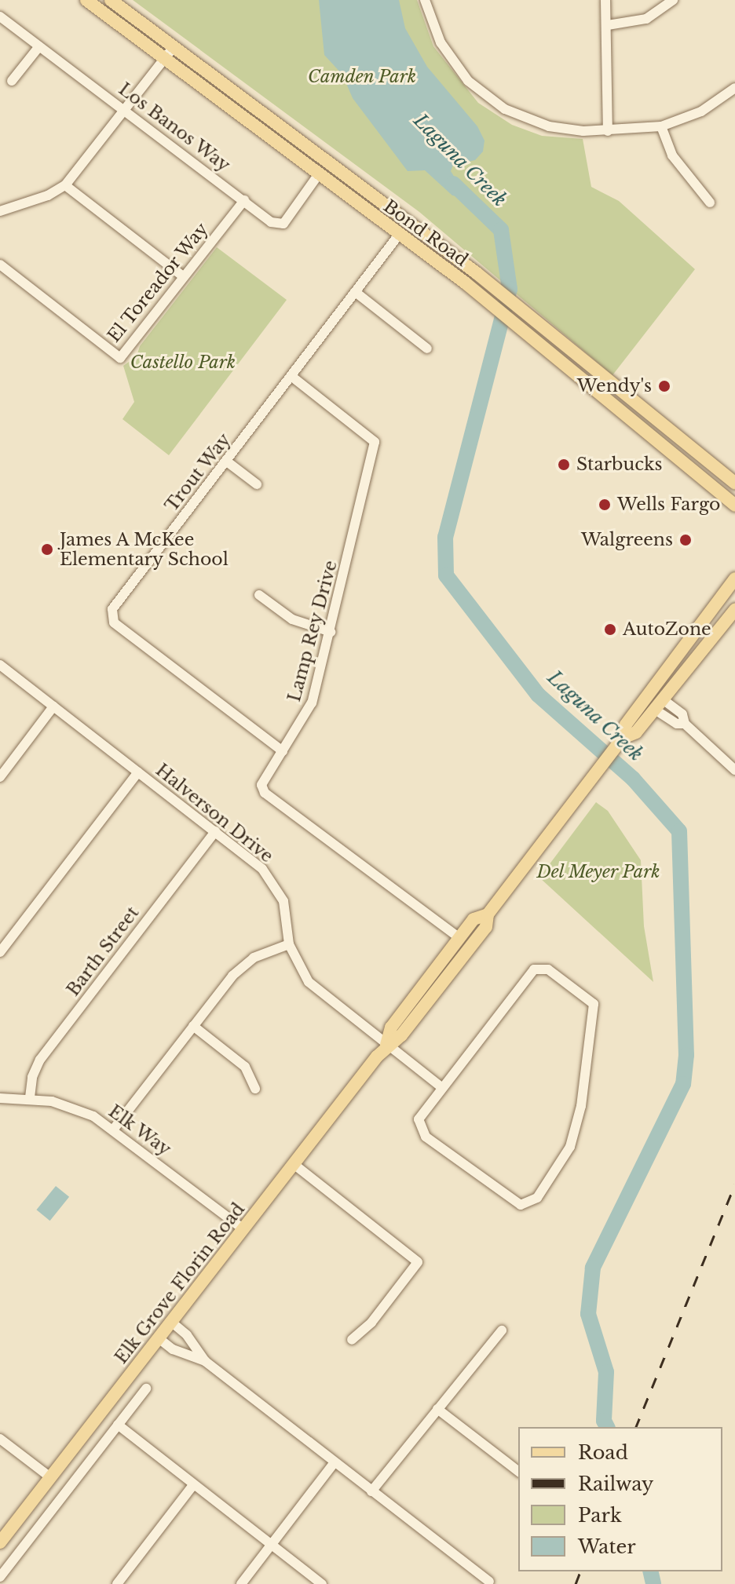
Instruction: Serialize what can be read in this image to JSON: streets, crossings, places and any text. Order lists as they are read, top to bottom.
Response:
{
  "streets": {
    "main road": ["Bond Road", "Elk Grove Florin Road"],
    "street": [
      "Los Banos Way",
      "El Toreador Way",
      "Trout Way",
      "Lamp Rey Drive",
      "Halverson Drive",
      "Barth Street",
      "Elk Way"
    ]
  },
  "crossings": [
    ["Los Banos Way", "Bond Road"],
    ["Los Banos Way", "El Toreador Way"],
    ["Bond Road", "Trout Way"],
    ["Trout Way", "Lamp Rey Drive"],
    ["Lamp Rey Drive", "Elk Grove Florin Road"],
    ["Halverson Drive", "Barth Street"],
    ["Halverson Drive", "Elk Grove Florin Road"],
    ["Barth Street", "Elk Way"],
    ["Elk Way", "Elk Grove Florin Road"]
  ],
  "water": ["Laguna Creek"],
  "parks": ["Camden Park", "Castello Park", "Del Meyer Park"],
  "places": [
    "Wendy's",
    "Starbucks",
    "Wells Fargo",
    "Walgreens",
    "James A McKee Elementary School",
    "AutoZone"
  ],
  "legend": [
    "Road",
    "Railway",
    "Park",
    "Water"
  ]
}
